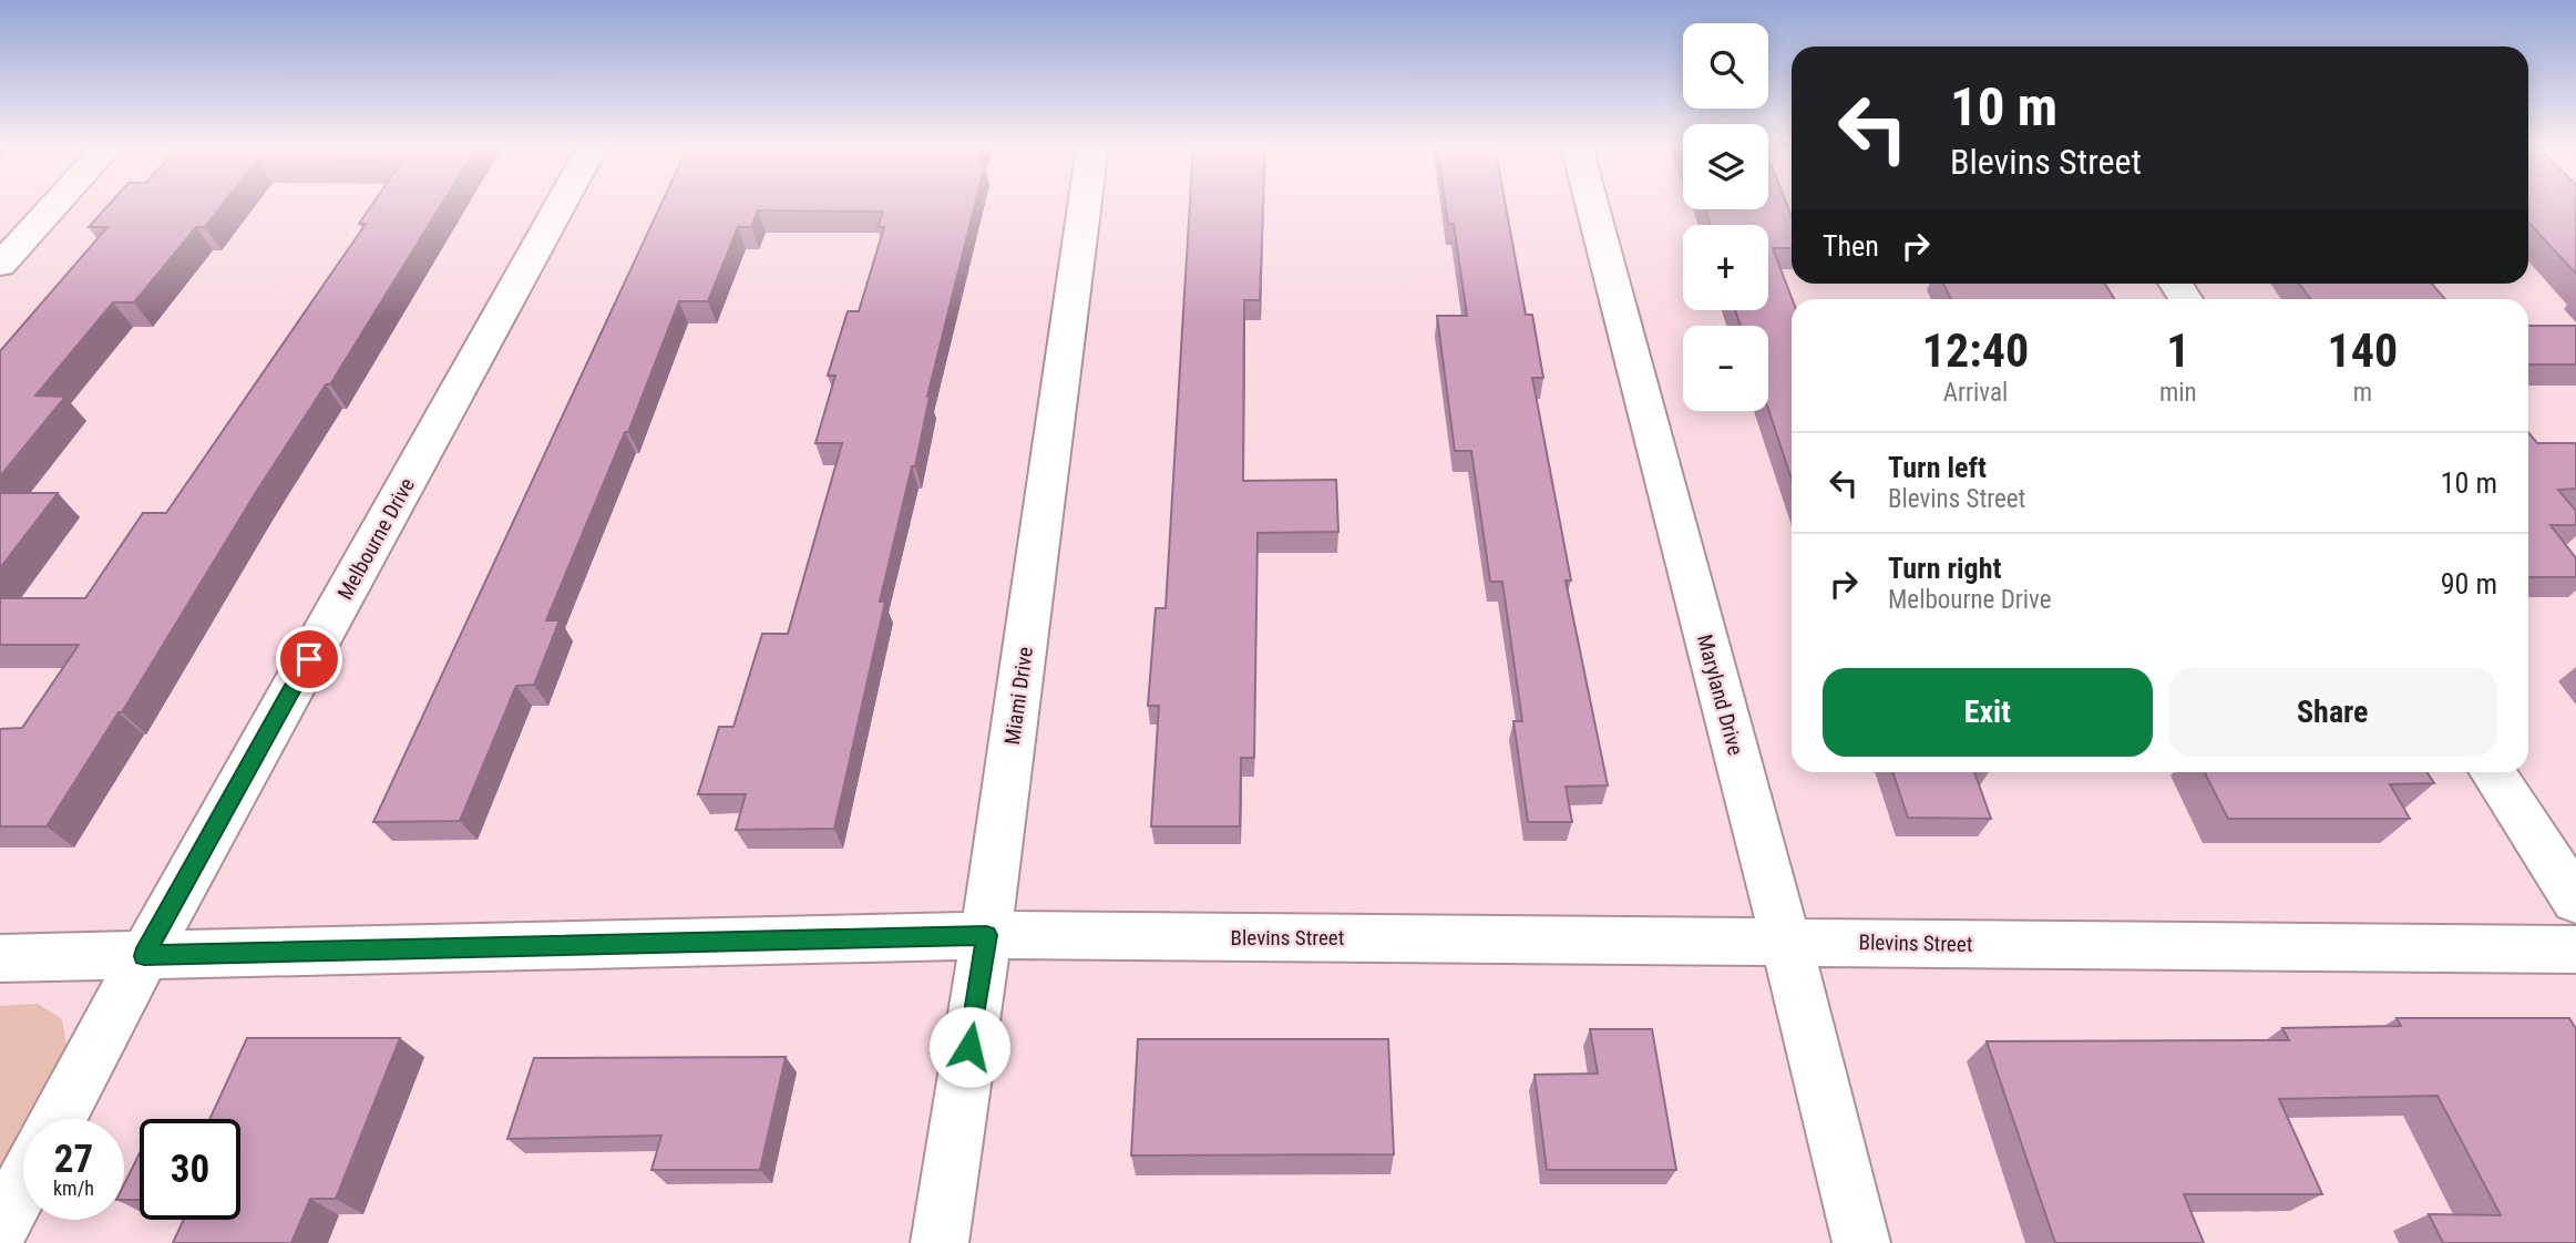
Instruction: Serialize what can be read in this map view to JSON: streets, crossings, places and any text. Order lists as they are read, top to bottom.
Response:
{
  "streets": {
    "street": [
      "Melbourne Drive",
      "Maryland Drive",
      "Miami Drive",
      "Blevins Street"
    ]
  },
  "crossings": [
    ["Melbourne Drive", "Blevins Street"],
    ["Maryland Drive", "Blevins Street"],
    ["Miami Drive", "Blevins Street"]
  ],
  "page": {
    "map_buttons": ["+", "−"],
    "turn": ["10 m", "Blevins Street"],
    "then": "Then",
    "eta": [
      "12:40",
      "Arrival",
      "1",
      "min",
      "140",
      "m"
    ],
    "list": [
      {
        "name": "Turn left",
        "note": "Blevins Street",
        "value": "10 m"
      },
      {
        "name": "Turn right",
        "note": "Melbourne Drive",
        "value": "90 m"
      }
    ],
    "buttons": ["Exit", "Share"],
    "speed": "27 km/h",
    "limit": "30"
  }
}
